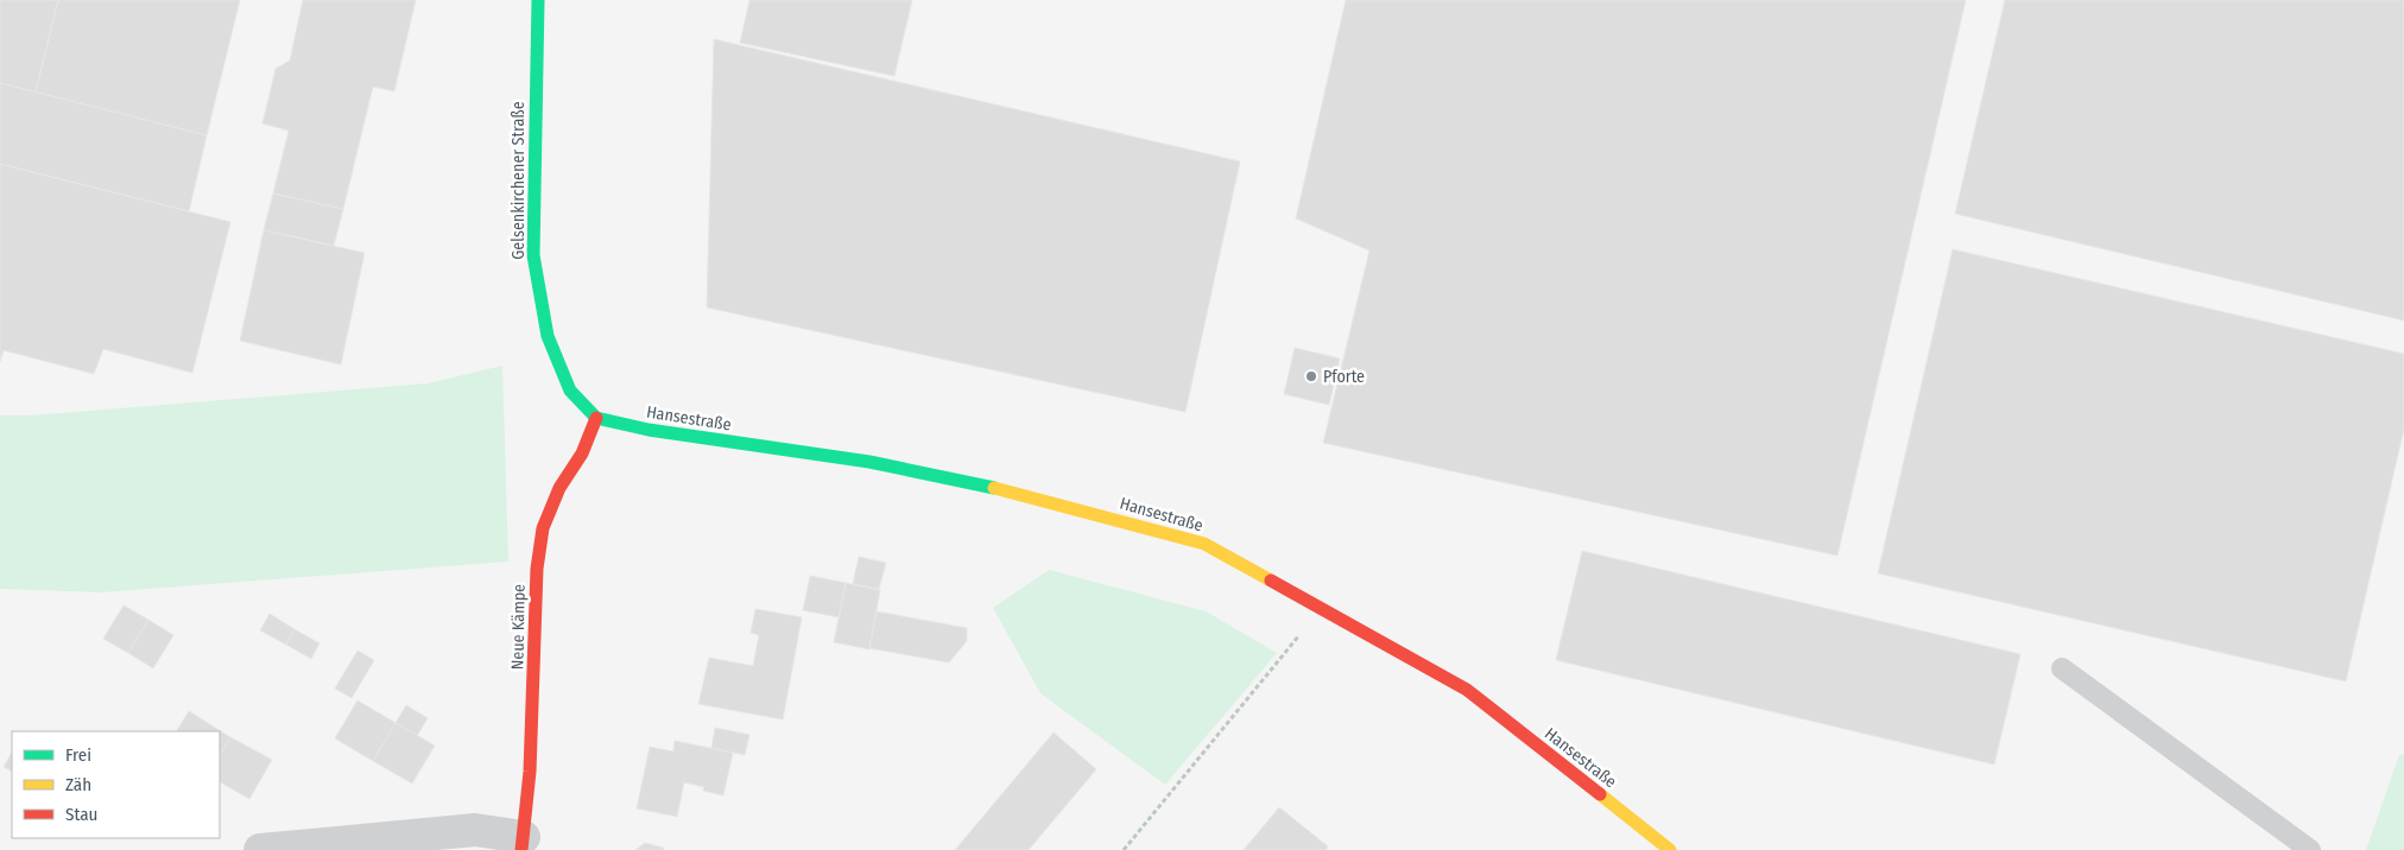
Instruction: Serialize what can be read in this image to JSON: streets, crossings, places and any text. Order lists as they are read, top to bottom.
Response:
{
  "streets": {
    "street": ["Gelsenkirchener Straße", "Hansestraße", "Neue Kämpe"]
  },
  "crossings": [
    ["Gelsenkirchener Straße", "Hansestraße"],
    ["Gelsenkirchener Straße", "Neue Kämpe"],
    ["Hansestraße", "Neue Kämpe"]
  ],
  "places": ["Pforte"],
  "legend": ["Frei", "Zäh", "Stau"]
}
